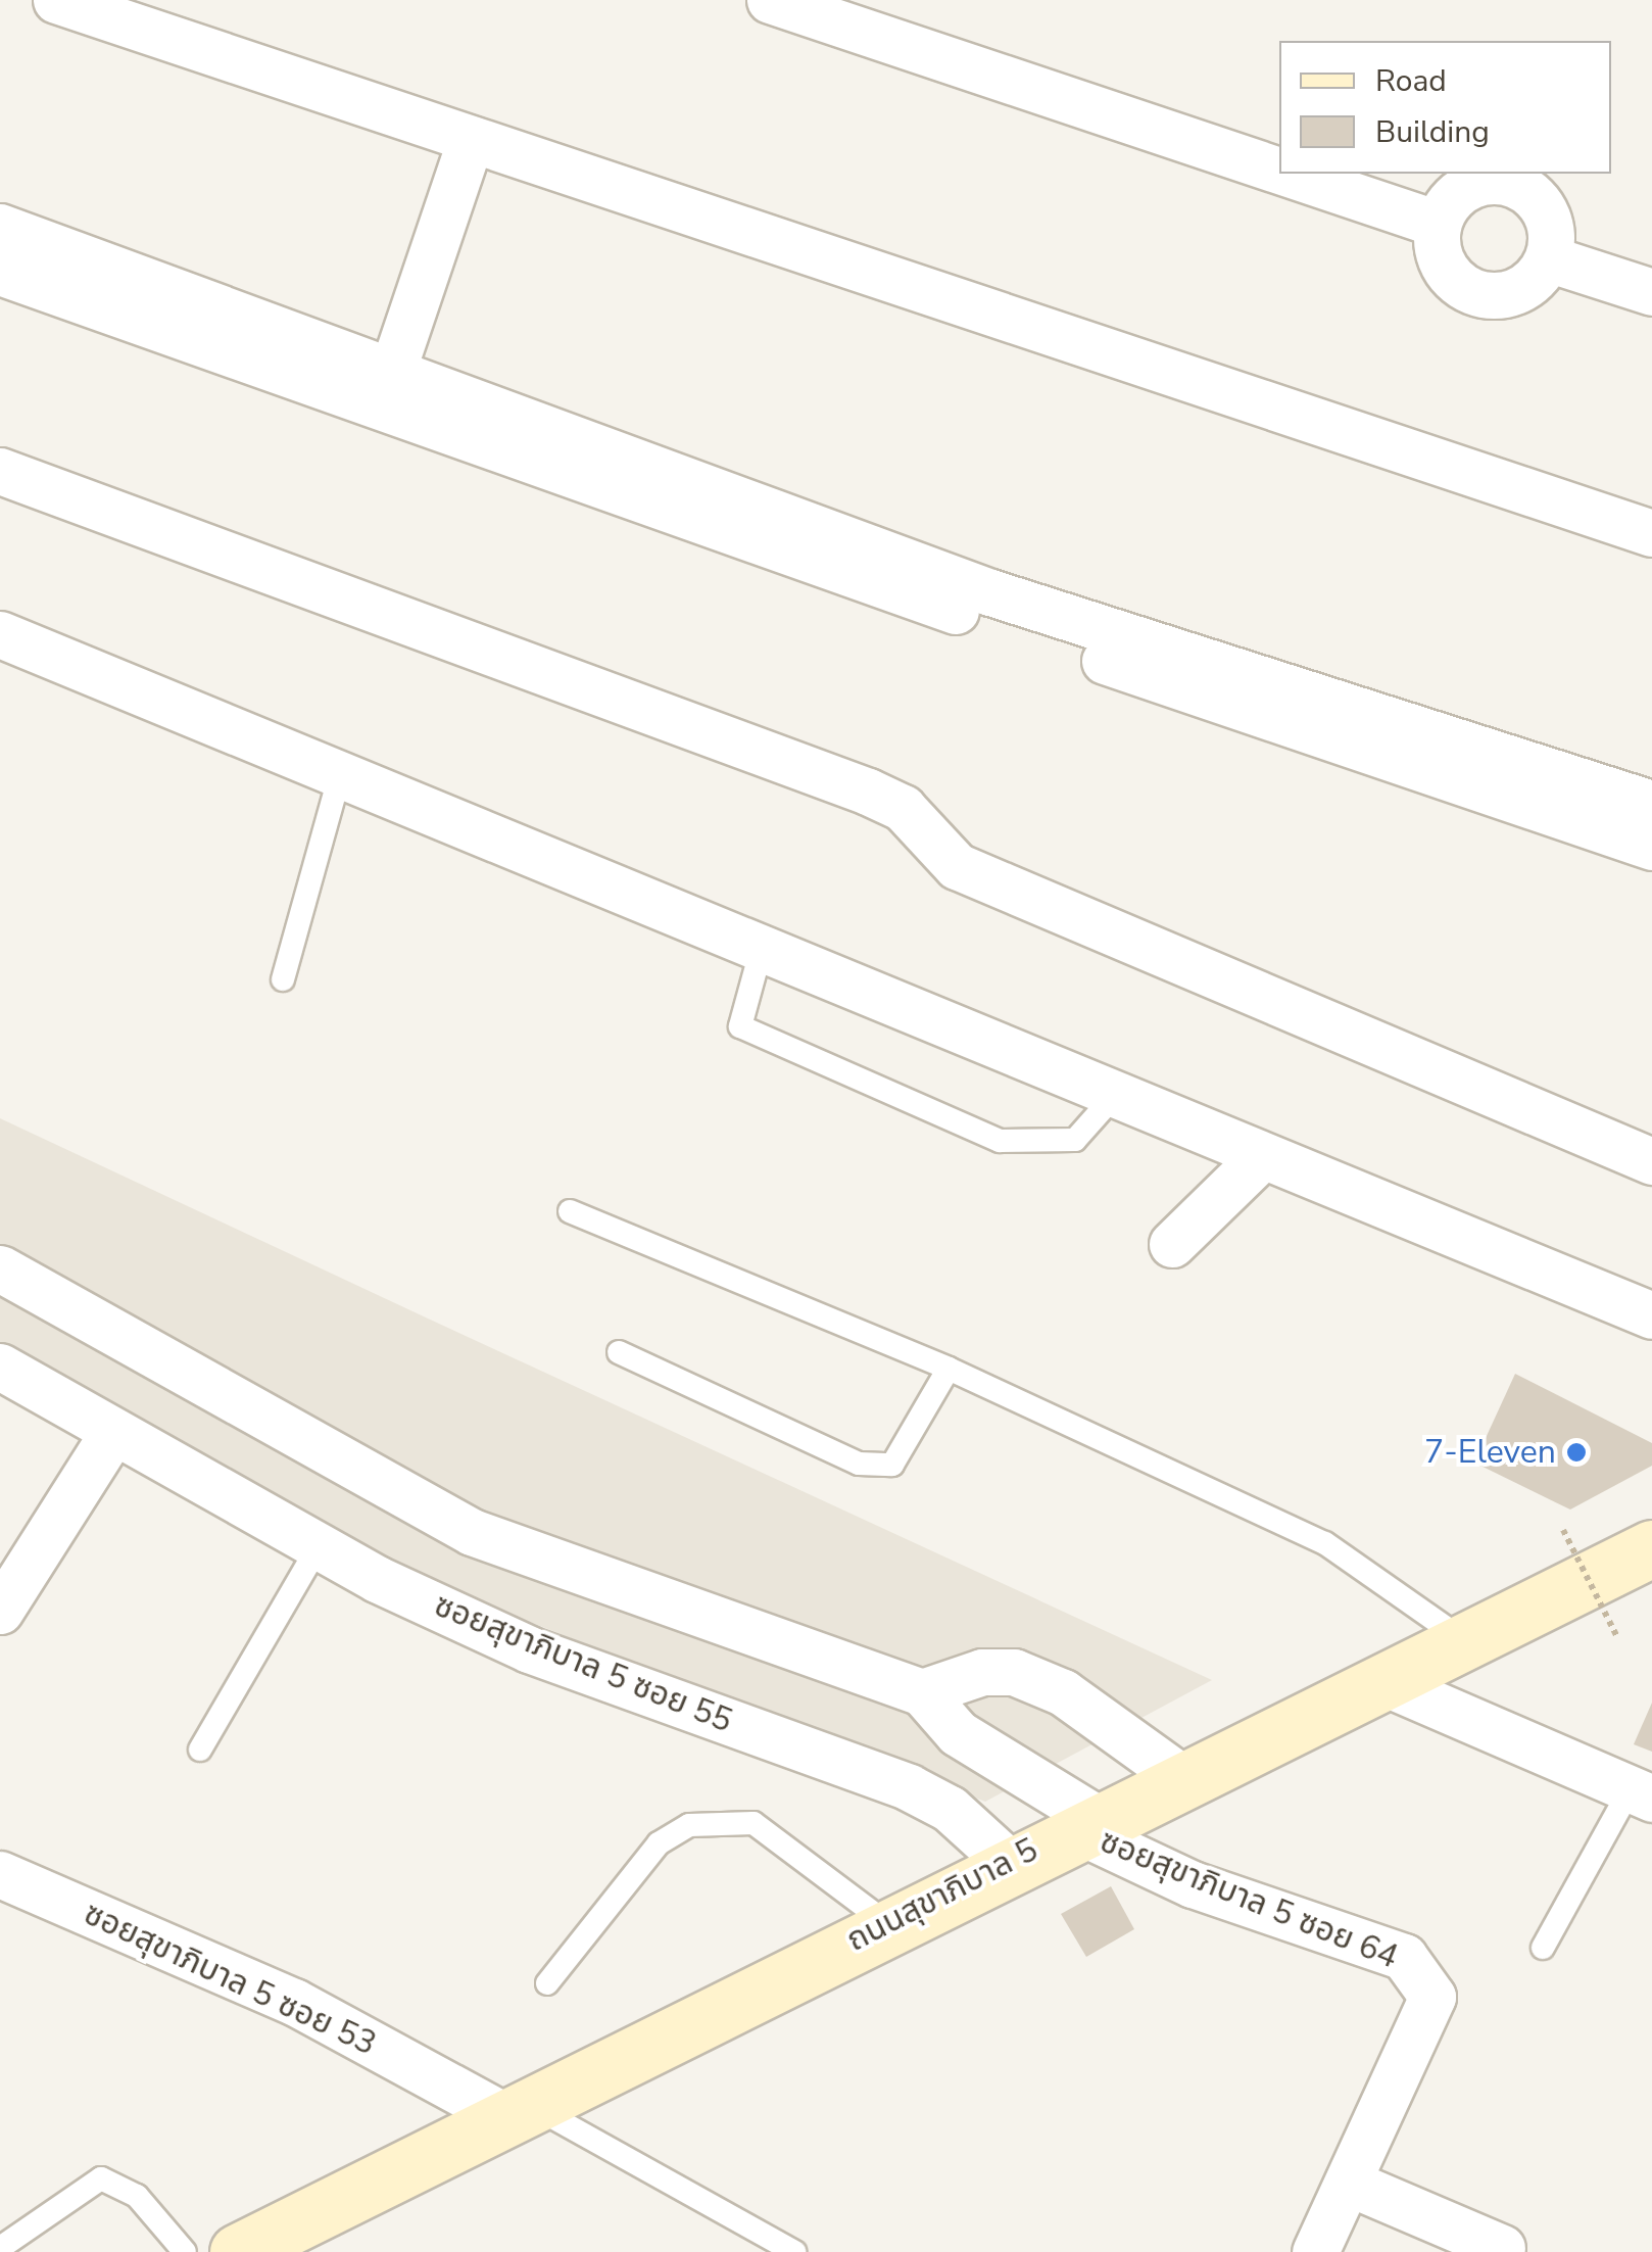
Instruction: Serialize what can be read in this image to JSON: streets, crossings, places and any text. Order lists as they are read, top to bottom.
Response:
{
  "streets": {
    "main road": ["ถนนสุขาภิบาล 5"],
    "street": ["ซอยสุขาภิบาล 5 ซอย 55", "ซอยสุขาภิบาล 5 ซอย 64", "ซอยสุขาภิบาล 5 ซอย 53"]
  },
  "crossings": [
    ["ซอยสุขาภิบาล 5 ซอย 55", "ถนนสุขาภิบาล 5"],
    ["ถนนสุขาภิบาล 5", "ซอยสุขาภิบาล 5 ซอย 64"],
    ["ถนนสุขาภิบาล 5", "ซอยสุขาภิบาล 5 ซอย 53"]
  ],
  "places": ["7-Eleven"],
  "legend": ["Road", "Building"]
}
